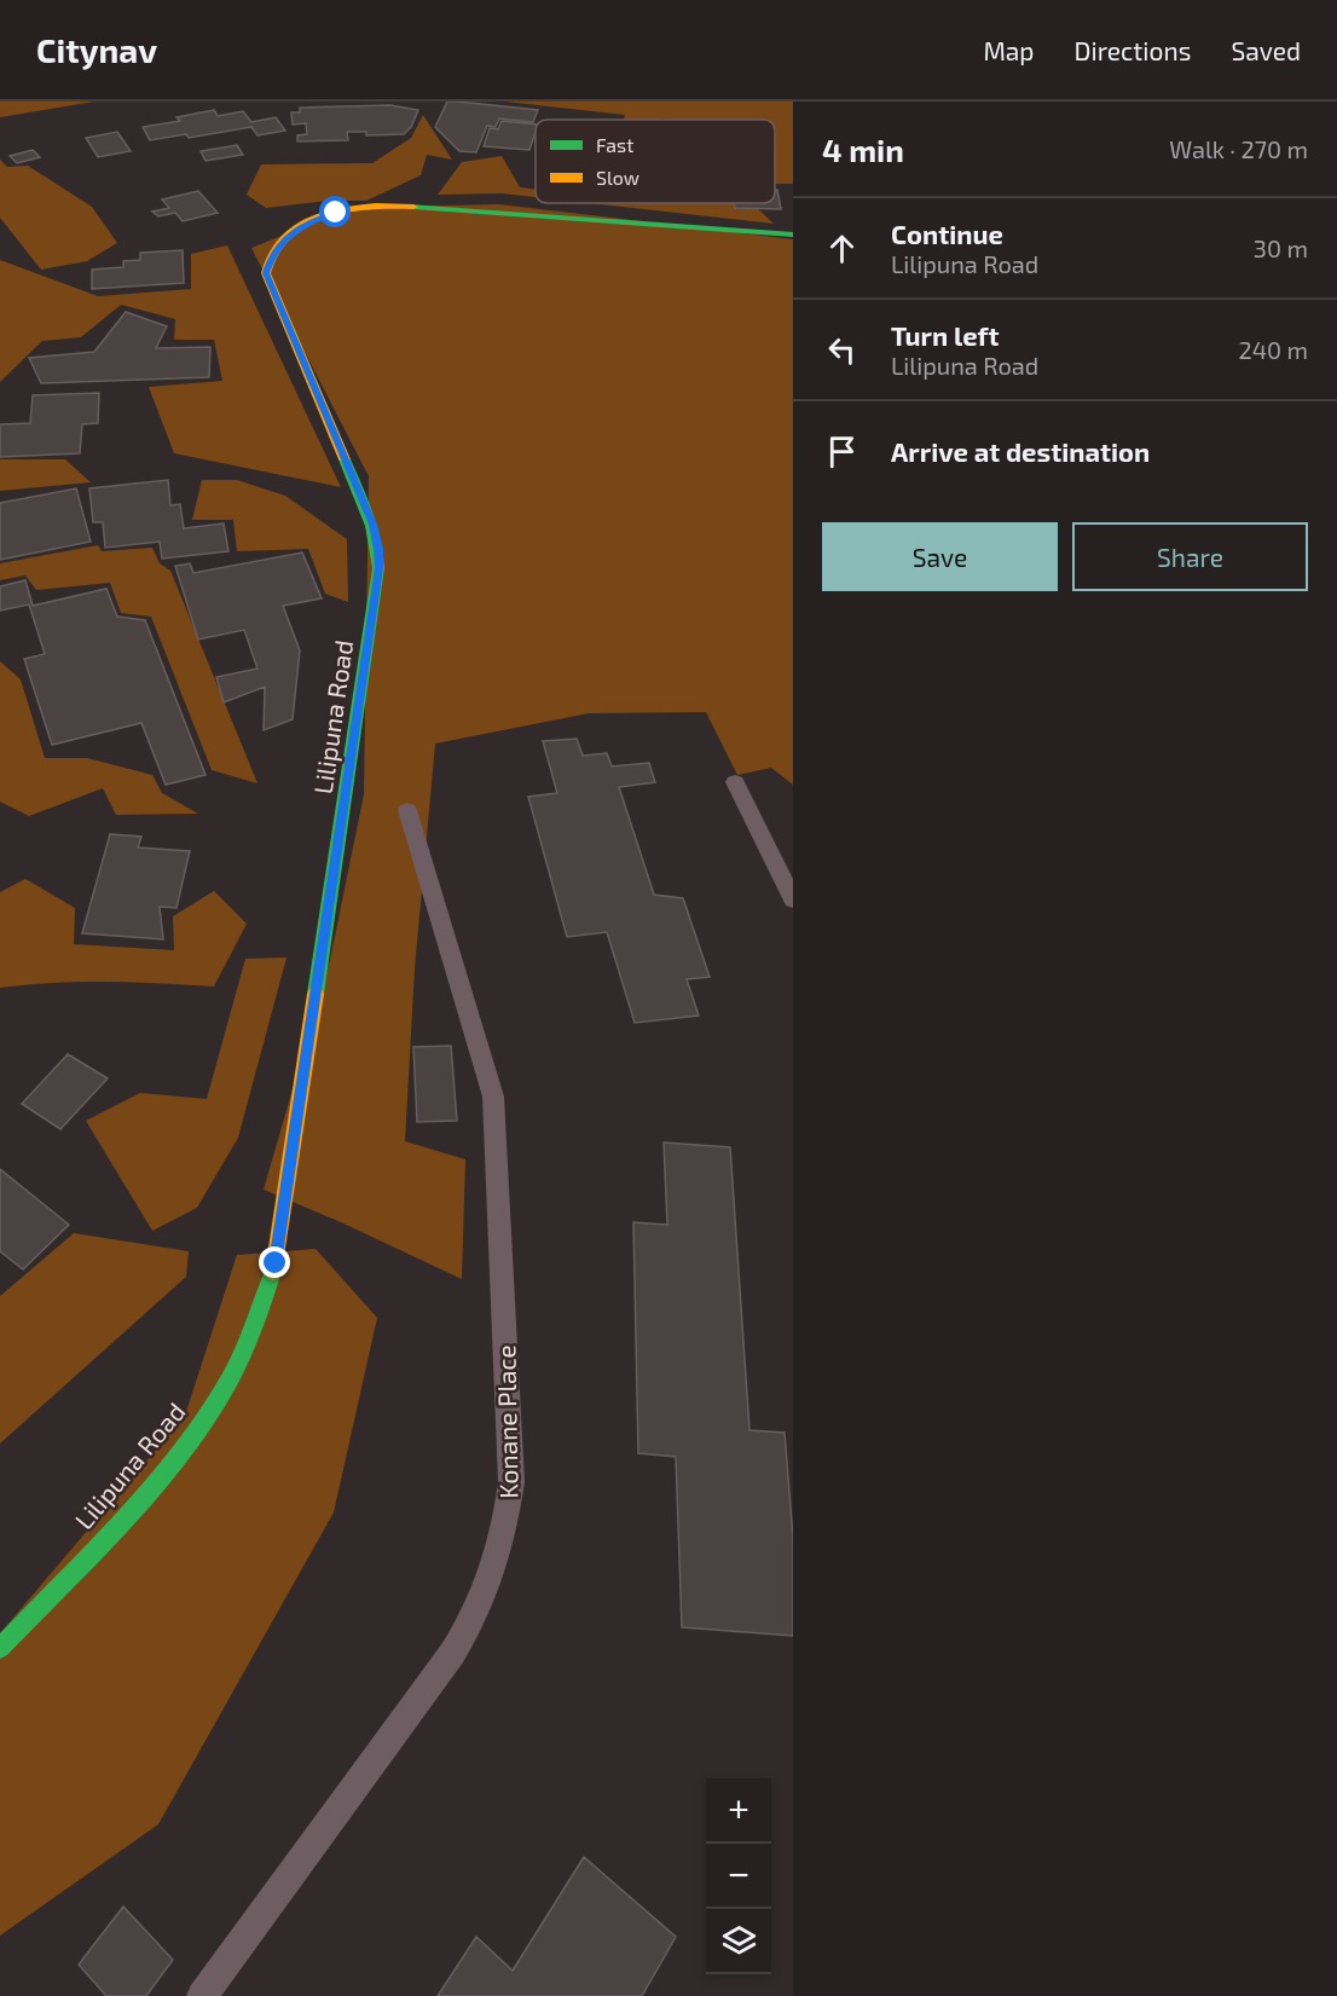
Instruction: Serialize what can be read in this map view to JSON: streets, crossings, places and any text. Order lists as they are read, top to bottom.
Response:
{
  "streets": {
    "street": ["Lilipuna Road"],
    "lane": ["Konane Place"]
  },
  "legend": ["Fast", "Slow"],
  "page": {
    "header": "Citynav",
    "nav": ["Map", "Directions", "Saved"],
    "heading": ["4 min", "Walk · 270 m"],
    "list": [
      ["Continue", "Lilipuna Road", "30 m"],
      ["Turn left", "Lilipuna Road", "240 m"],
      "Arrive at destination"
    ],
    "buttons": ["Save", "Share"],
    "map_buttons": ["+", "−"]
  }
}
